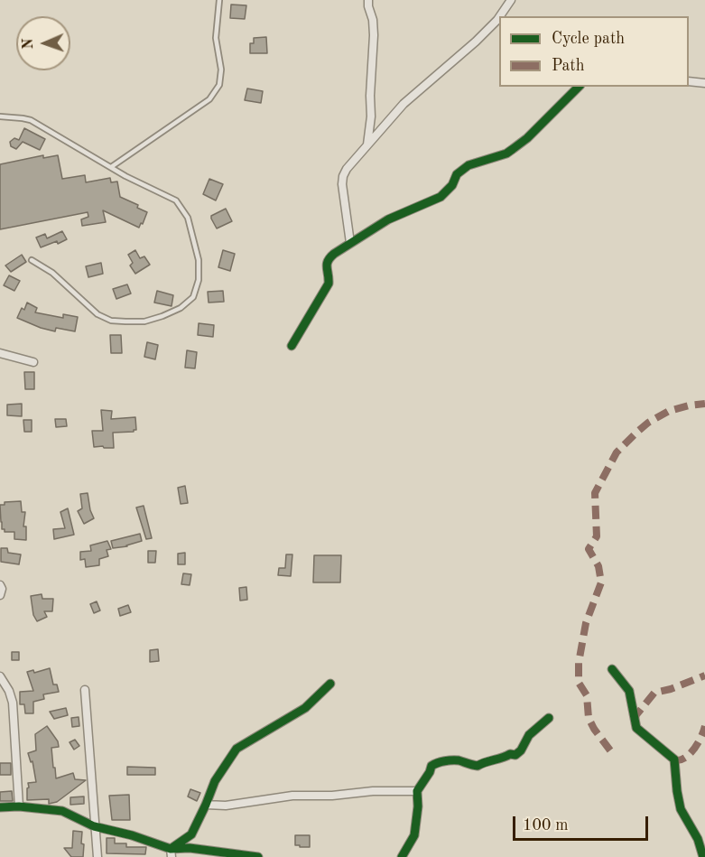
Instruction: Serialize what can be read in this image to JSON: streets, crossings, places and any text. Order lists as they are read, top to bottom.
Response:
{
  "legend": ["Cycle path", "Path"],
  "scale_bar": "100 m",
  "north": "left"
}
